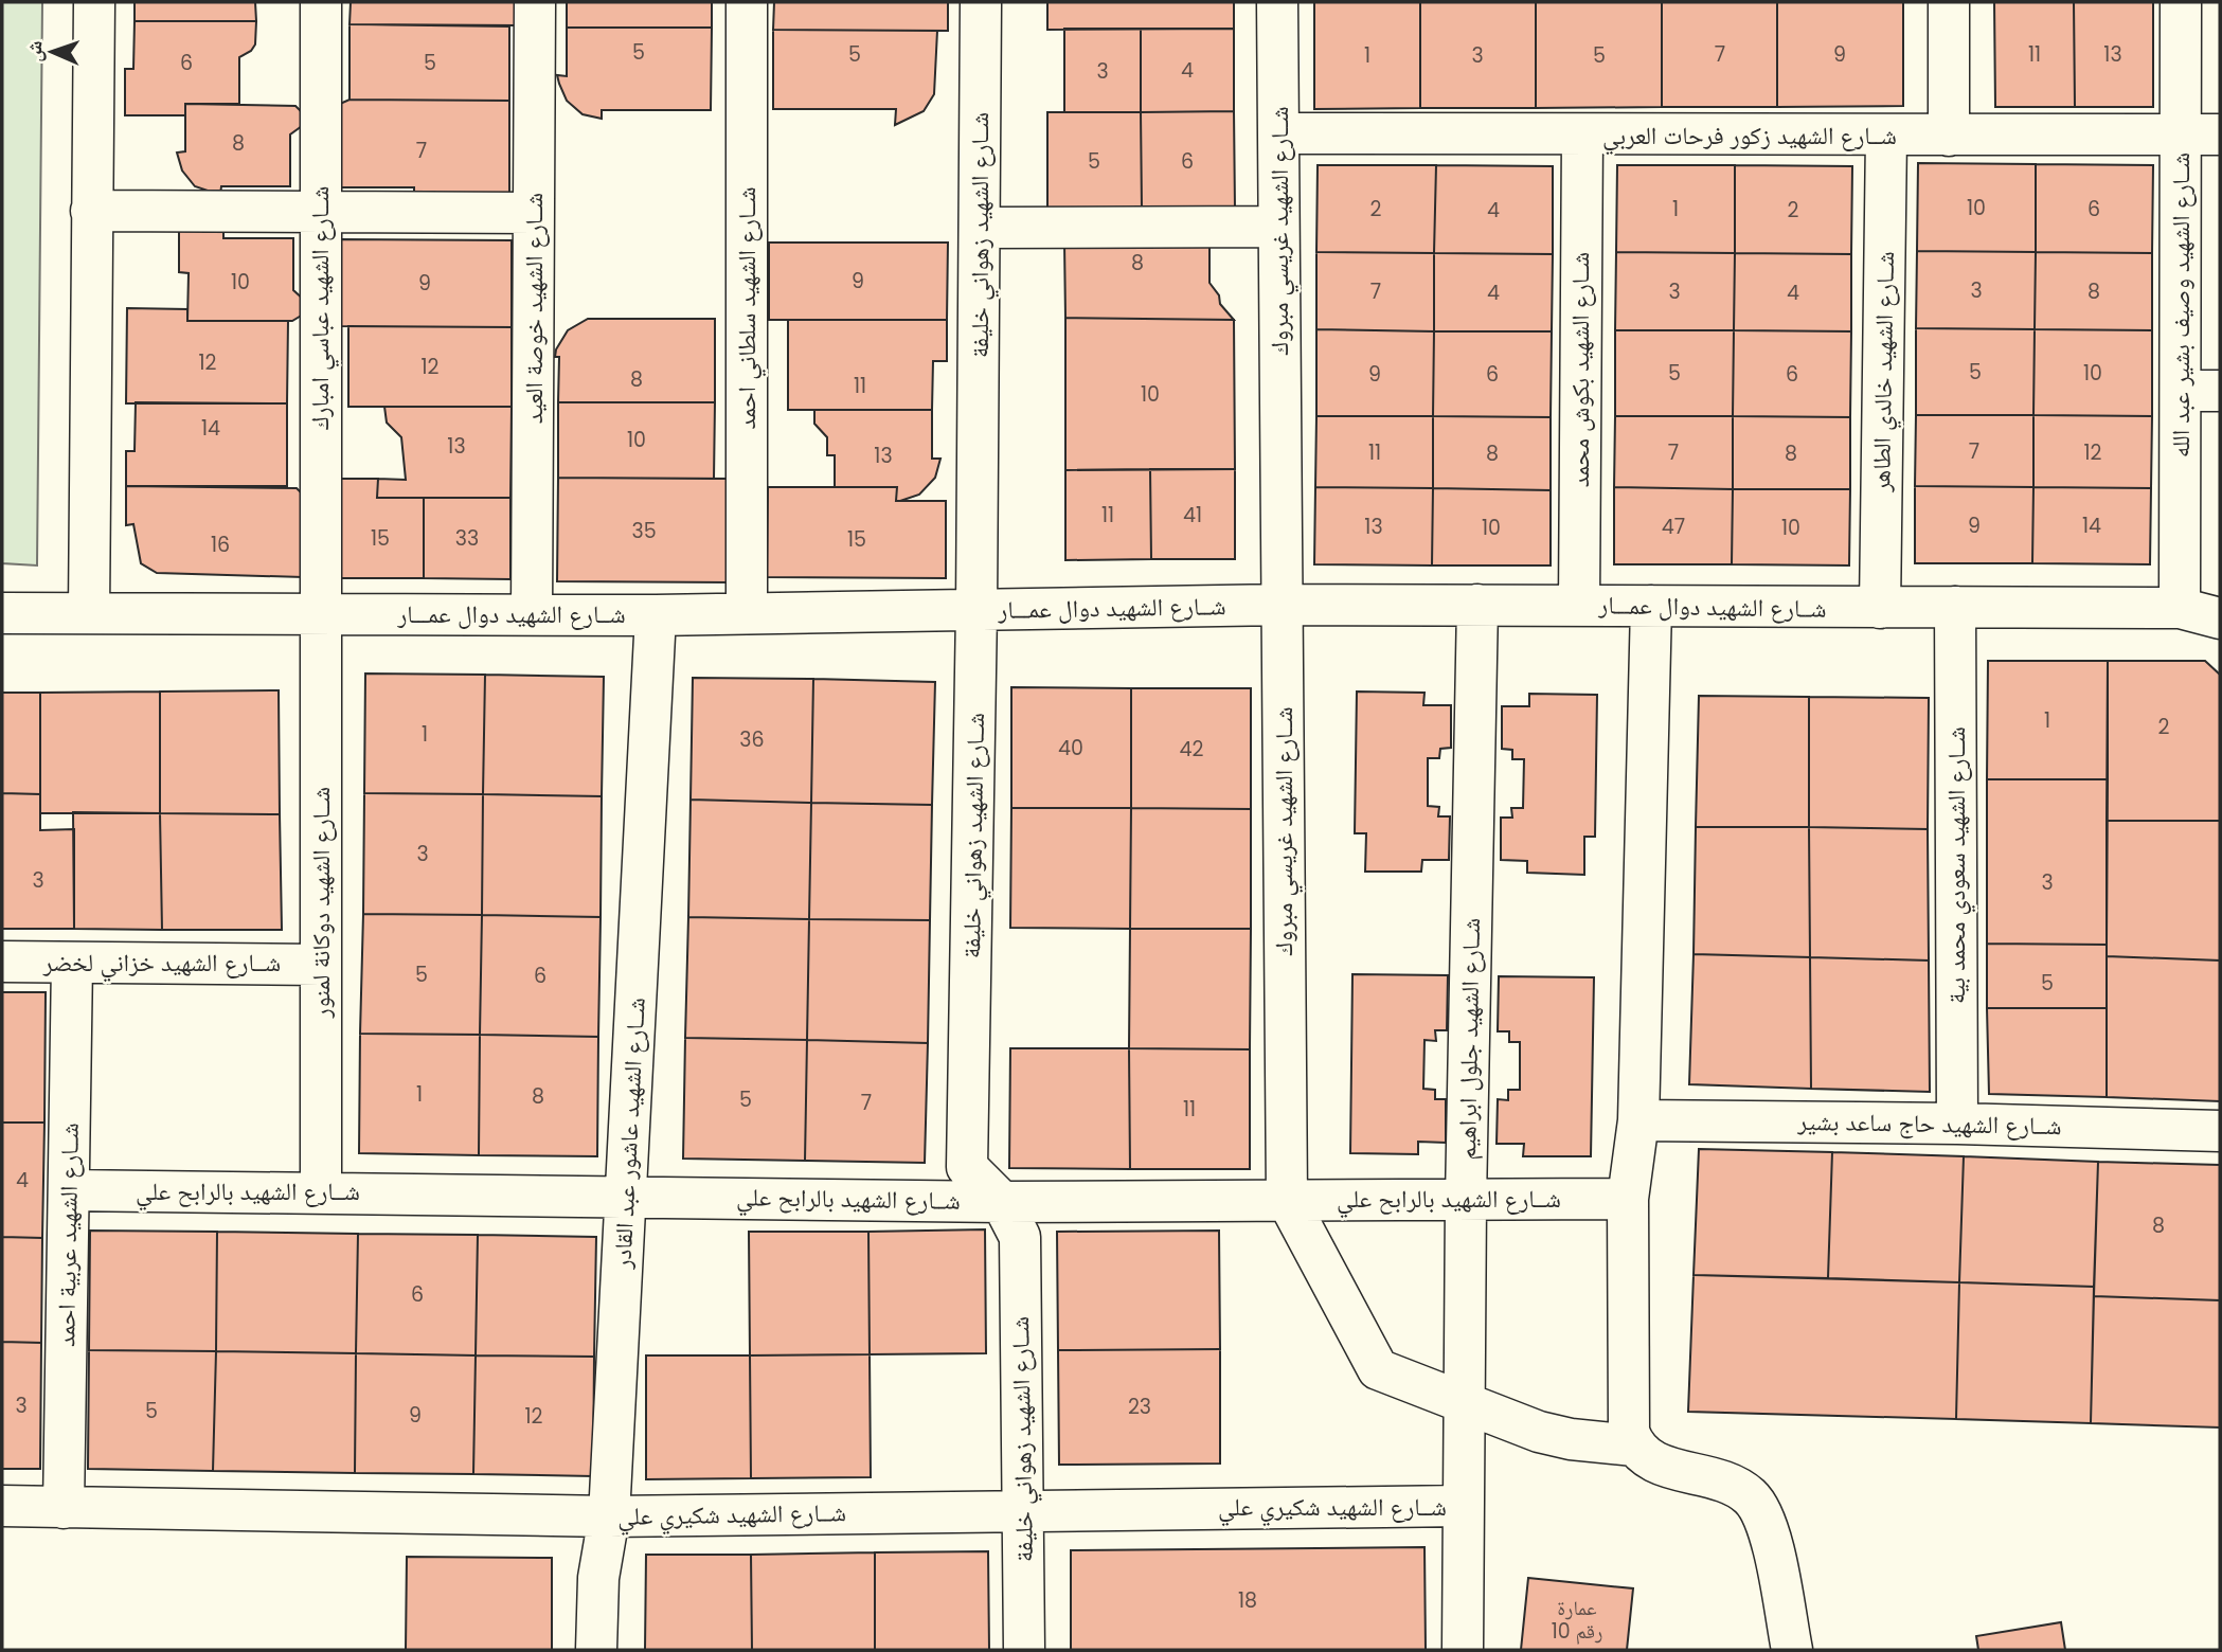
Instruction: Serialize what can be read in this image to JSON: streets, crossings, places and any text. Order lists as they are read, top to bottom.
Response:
{
  "streets": {
    "street": [
      "شــارع الشهيد زكور فرحات العربي",
      "شــارع الشهيد غريسي مبروك",
      "شــارع الشهيد زهواني خليفة",
      "شــارع الشهيد وصيف بشير عبد الله",
      "شــارع الشهيد عباسي امبارك",
      "شــارع الشهيد خوصة العيد",
      "شــارع الشهيد سلطاني احمد",
      "شــارع الشهيد بكوش محمد",
      "شــارع الشهيد خالدي الطاهر",
      "شــارع الشهيد دوال عمـــار",
      "شــارع الشهيد سعودي محمد بية",
      "شــارع الشهيد دوكانة لمنور",
      "شــارع الشهيد خزاني لخضر",
      "شــارع الشهيد جلول ابراهيم",
      "شــارع الشهيد حاج ساعد بشير",
      "شــارع الشهيد عاشور عبد القادر",
      "شــارع الشهيد بالرابح علي",
      "شــارع الشهيد عربية احمد",
      "شــارع الشهيد شكيري علي"
    ]
  },
  "crossings": [
    ["شــارع الشهيد زكور فرحات العربي", "شــارع الشهيد غريسي مبروك"],
    ["شــارع الشهيد زكور فرحات العربي", "شــارع الشهيد وصيف بشير عبد الله"],
    ["شــارع الشهيد زكور فرحات العربي", "شــارع الشهيد بكوش محمد"],
    ["شــارع الشهيد زكور فرحات العربي", "شــارع الشهيد خالدي الطاهر"],
    ["شــارع الشهيد غريسي مبروك", "شــارع الشهيد دوال عمـــار"],
    ["شــارع الشهيد غريسي مبروك", "شــارع الشهيد جلول ابراهيم"],
    ["شــارع الشهيد غريسي مبروك", "شــارع الشهيد بالرابح علي"],
    ["شــارع الشهيد زهواني خليفة", "شــارع الشهيد دوال عمـــار"],
    ["شــارع الشهيد زهواني خليفة", "شــارع الشهيد بالرابح علي"],
    ["شــارع الشهيد زهواني خليفة", "شــارع الشهيد شكيري علي"],
    ["شــارع الشهيد وصيف بشير عبد الله", "شــارع الشهيد دوال عمـــار"],
    ["شــارع الشهيد عباسي امبارك", "شــارع الشهيد دوال عمـــار"],
    ["شــارع الشهيد عباسي امبارك", "شــارع الشهيد دوكانة لمنور"],
    ["شــارع الشهيد خوصة العيد", "شــارع الشهيد دوال عمـــار"],
    ["شــارع الشهيد سلطاني احمد", "شــارع الشهيد دوال عمـــار"],
    ["شــارع الشهيد بكوش محمد", "شــارع الشهيد دوال عمـــار"],
    ["شــارع الشهيد خالدي الطاهر", "شــارع الشهيد دوال عمـــار"],
    ["شــارع الشهيد دوال عمـــار", "شــارع الشهيد سعودي محمد بية"],
    ["شــارع الشهيد دوال عمـــار", "شــارع الشهيد دوكانة لمنور"],
    ["شــارع الشهيد دوال عمـــار", "شــارع الشهيد جلول ابراهيم"],
    ["شــارع الشهيد دوال عمـــار", "شــارع الشهيد عاشور عبد القادر"],
    ["شــارع الشهيد سعودي محمد بية", "شــارع الشهيد حاج ساعد بشير"],
    ["شــارع الشهيد دوكانة لمنور", "شــارع الشهيد خزاني لخضر"],
    ["شــارع الشهيد دوكانة لمنور", "شــارع الشهيد بالرابح علي"],
    ["شــارع الشهيد خزاني لخضر", "شــارع الشهيد عربية احمد"],
    ["شــارع الشهيد جلول ابراهيم", "شــارع الشهيد بالرابح علي"],
    ["شــارع الشهيد جلول ابراهيم", "شــارع الشهيد شكيري علي"],
    ["شــارع الشهيد عاشور عبد القادر", "شــارع الشهيد بالرابح علي"],
    ["شــارع الشهيد عاشور عبد القادر", "شــارع الشهيد شكيري علي"],
    ["شــارع الشهيد بالرابح علي", "شــارع الشهيد عربية احمد"],
    ["شــارع الشهيد عربية احمد", "شــارع الشهيد شكيري علي"]
  ],
  "house_numbers": [
    "5",
    "5",
    "7",
    "9",
    "11",
    "13",
    "1",
    "3",
    "5",
    "6",
    "5",
    "4",
    "3",
    "8",
    "7",
    "5",
    "6",
    "10",
    "2",
    "1",
    "6",
    "4",
    "2",
    "8",
    "9",
    "10",
    "9",
    "3",
    "7",
    "3",
    "8",
    "4",
    "4",
    "12",
    "12",
    "5",
    "5",
    "10",
    "9",
    "6",
    "6",
    "8",
    "11",
    "10",
    "14",
    "10",
    "13",
    "7",
    "11",
    "7",
    "12",
    "8",
    "8",
    "13",
    "11",
    "41",
    "9",
    "14",
    "13",
    "47",
    "10",
    "10",
    "35",
    "15",
    "33",
    "15",
    "16",
    "1",
    "2",
    "1",
    "36",
    "40",
    "42",
    "3",
    "3",
    "3",
    "5",
    "6",
    "5",
    "1",
    "8",
    "5",
    "7",
    "11",
    "4",
    "8",
    "6",
    "3",
    "23",
    "5",
    "9",
    "12",
    "18",
    "عمارة رقم 10"
  ],
  "north": "left"
}
